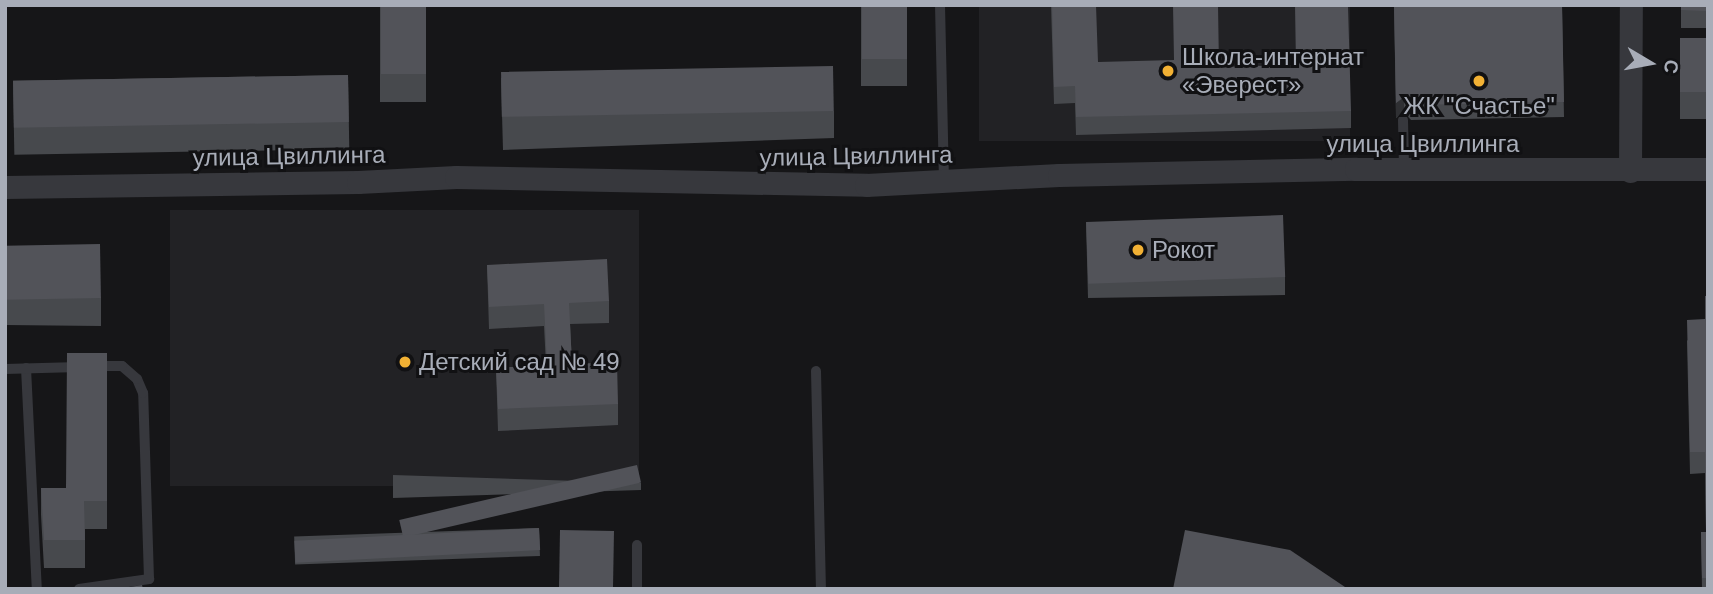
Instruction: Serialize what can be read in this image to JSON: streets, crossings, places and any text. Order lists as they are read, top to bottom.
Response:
{
  "streets": {
    "street": ["улица Цвиллинга"]
  },
  "places": [
    "Школа-интернат «Эверест»",
    "ЖК \"Счастье\"",
    "Рокот",
    "Детский сад № 49"
  ],
  "north": "right"
}
